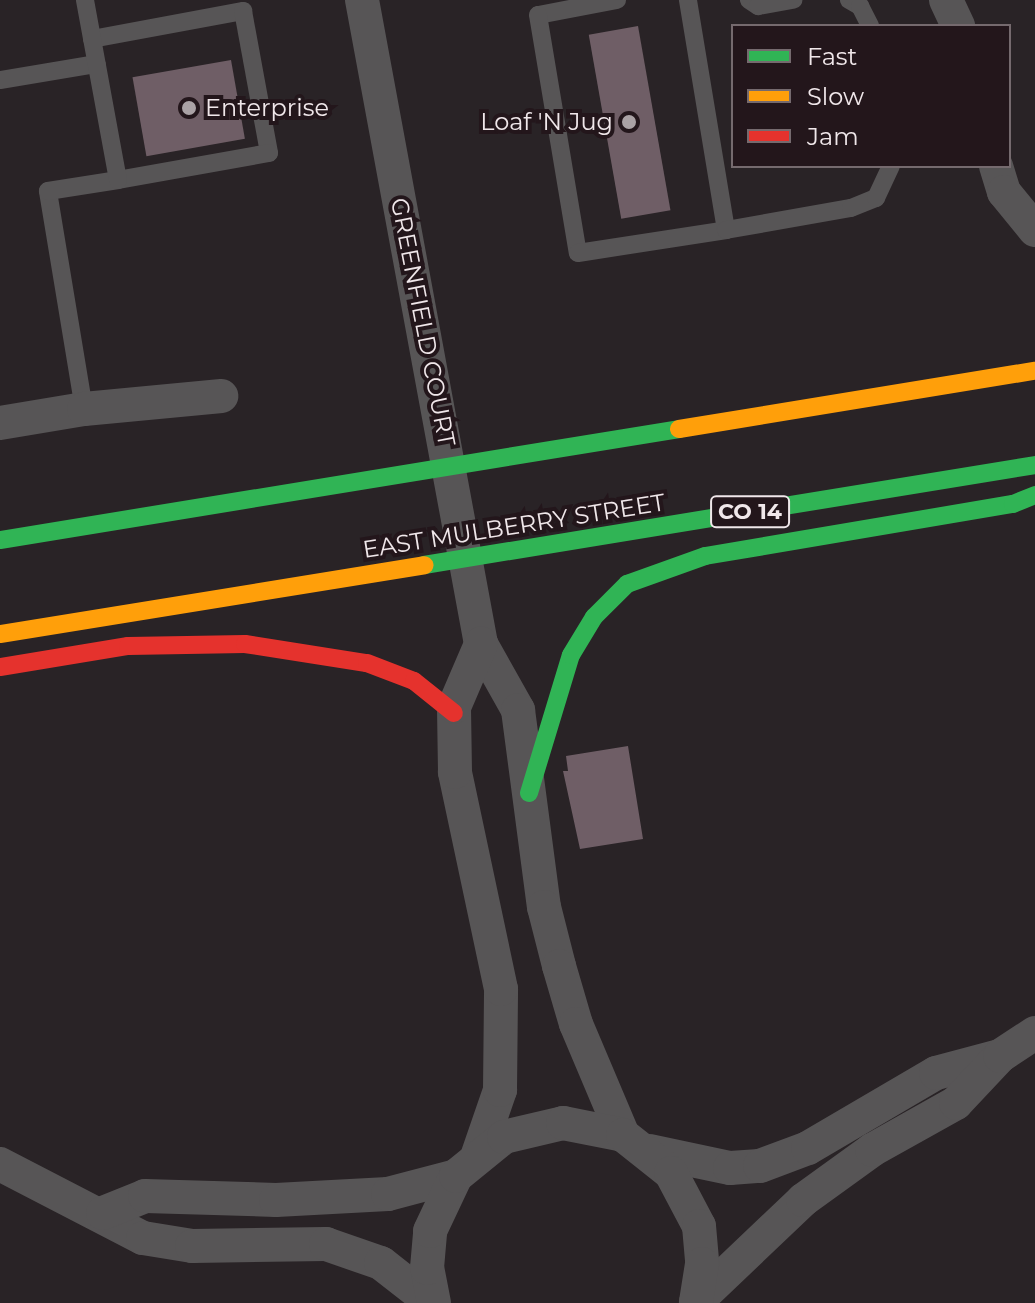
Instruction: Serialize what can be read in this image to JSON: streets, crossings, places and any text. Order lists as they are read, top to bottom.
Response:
{
  "streets": {
    "highway": ["CO 14", "EAST MULBERRY STREET"],
    "street": ["GREENFIELD COURT"]
  },
  "crossings": [
    ["GREENFIELD COURT", "EAST MULBERRY STREET"]
  ],
  "places": ["Enterprise", "Loaf 'N Jug"],
  "legend": ["Fast", "Slow", "Jam"]
}
